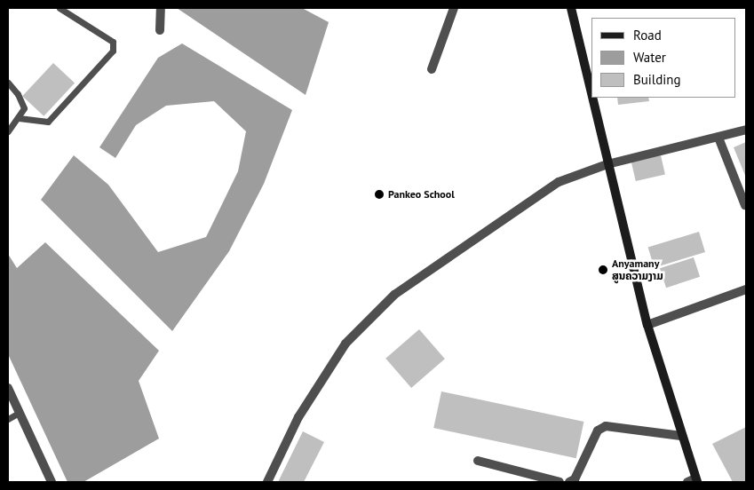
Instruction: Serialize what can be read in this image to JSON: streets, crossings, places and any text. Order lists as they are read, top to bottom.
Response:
{
  "places": ["Pankeo School", "Anyamany ສູນຄວາມງາມ"],
  "legend": ["Road", "Water", "Building"]
}
